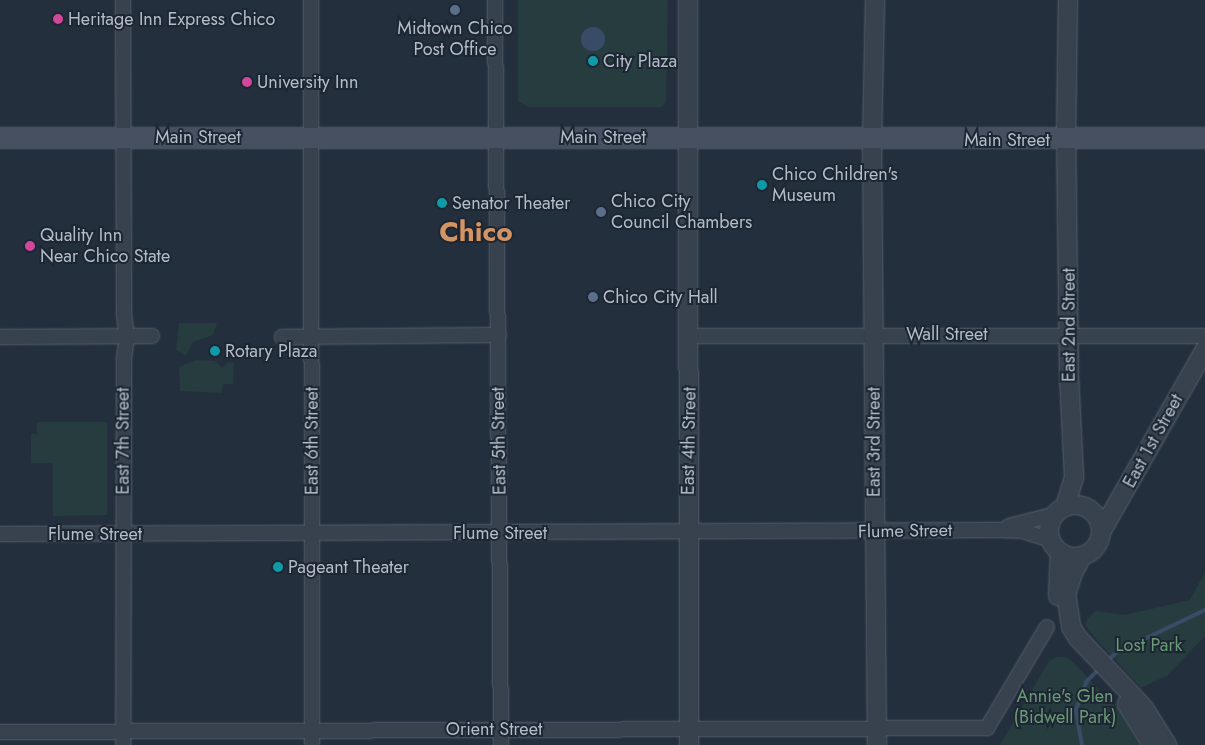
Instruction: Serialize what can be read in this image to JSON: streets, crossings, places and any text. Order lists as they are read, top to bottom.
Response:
{
  "streets": {
    "main road": ["Main Street"],
    "street": [
      "East 2nd Street",
      "Wall Street",
      "East 7th Street",
      "East 6th Street",
      "East 5th Street",
      "East 4th Street",
      "East 1st Street",
      "East 3rd Street",
      "Flume Street",
      "Orient Street"
    ]
  },
  "crossings": [
    ["Main Street", "East 2nd Street"],
    ["Main Street", "East 7th Street"],
    ["Main Street", "East 6th Street"],
    ["Main Street", "East 5th Street"],
    ["Main Street", "East 4th Street"],
    ["Main Street", "East 3rd Street"],
    ["East 2nd Street", "Wall Street"],
    ["East 2nd Street", "East 1st Street"],
    ["East 2nd Street", "Flume Street"],
    ["Wall Street", "East 4th Street"],
    ["Wall Street", "East 3rd Street"],
    ["East 7th Street", "Flume Street"],
    ["East 7th Street", "Orient Street"],
    ["East 6th Street", "Flume Street"],
    ["East 6th Street", "Orient Street"],
    ["East 5th Street", "Flume Street"],
    ["East 5th Street", "Orient Street"],
    ["East 4th Street", "Flume Street"],
    ["East 4th Street", "Orient Street"],
    ["East 1st Street", "Flume Street"],
    ["East 3rd Street", "Flume Street"],
    ["East 3rd Street", "Orient Street"]
  ],
  "districts": ["Chico"],
  "parks": ["Lost Park", "Annie's Glen (Bidwell Park)"],
  "places": [
    "Midtown Chico Post Office",
    "Heritage Inn Express Chico",
    "City Plaza",
    "University Inn",
    "Chico Children's Museum",
    "Senator Theater",
    "Chico City Council Chambers",
    "Quality Inn Near Chico State",
    "Chico City Hall",
    "Rotary Plaza",
    "Pageant Theater"
  ]
}
